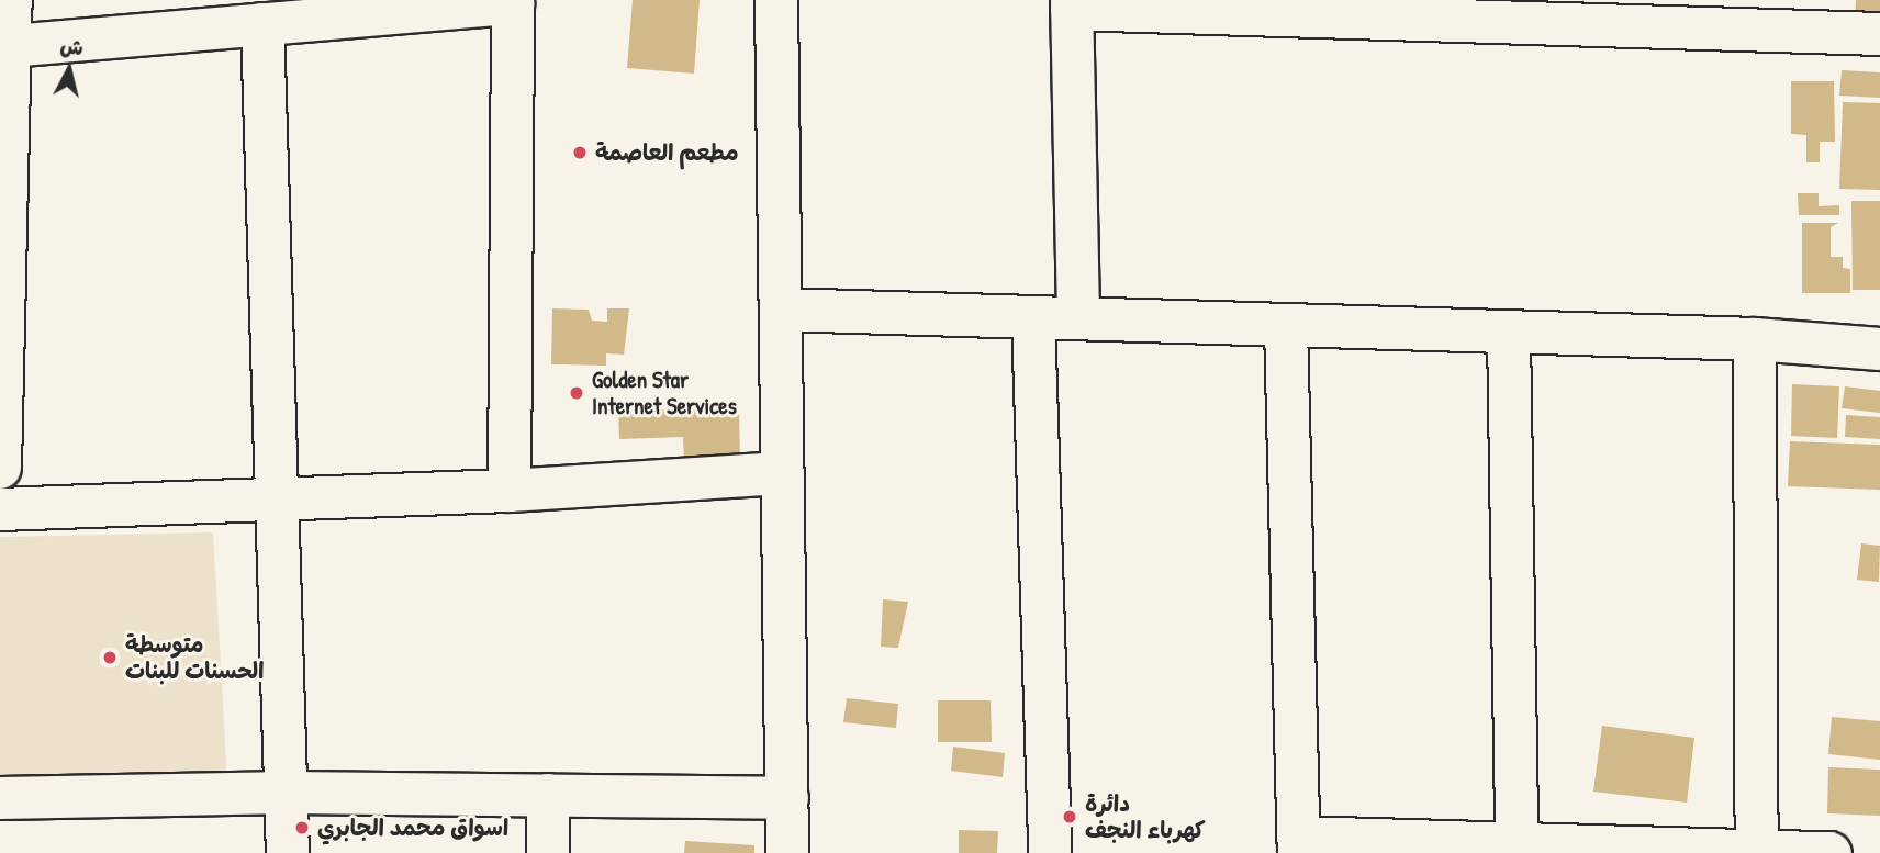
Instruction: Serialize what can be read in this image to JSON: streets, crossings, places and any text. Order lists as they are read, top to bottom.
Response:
{
  "places": [
    "مطعم العاصمة",
    "Golden Star Internet Services",
    "متوسطة الحسنات للبنات",
    "دائرة كهرباء النجف",
    "اسواق محمد الجابري"
  ],
  "north": "top"
}
